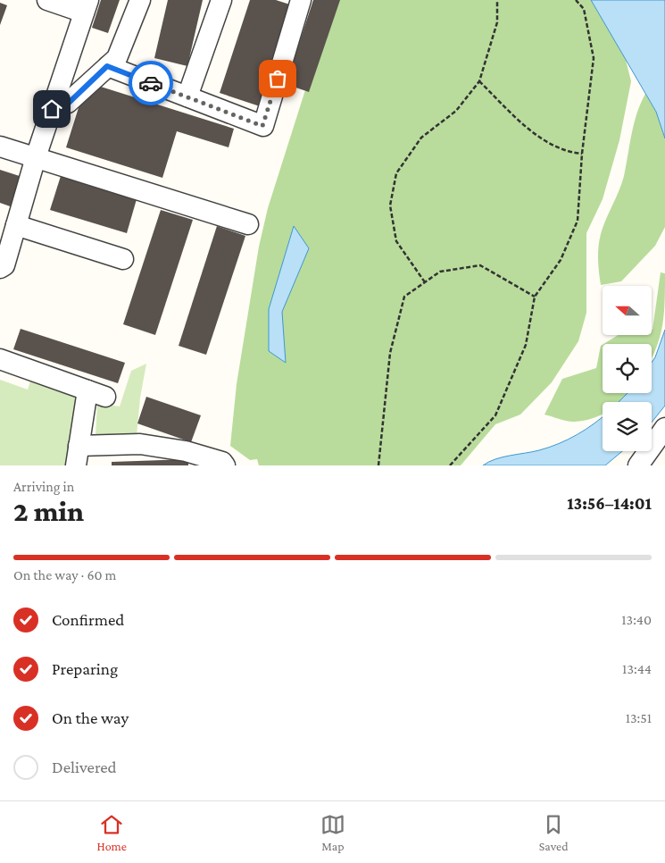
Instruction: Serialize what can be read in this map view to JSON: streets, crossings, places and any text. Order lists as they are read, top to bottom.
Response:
{
  "north": "left",
  "page": {
    "heading": ["2 min", "Arriving in", "13:56–14:01"],
    "bar": "On the way · 60 m",
    "list": [
      ["Confirmed", "13:40"],
      ["Preparing", "13:44"],
      ["On the way", "13:51"],
      "Delivered"
    ],
    "tabs": ["Home", "Map", "Saved"]
  }
}
